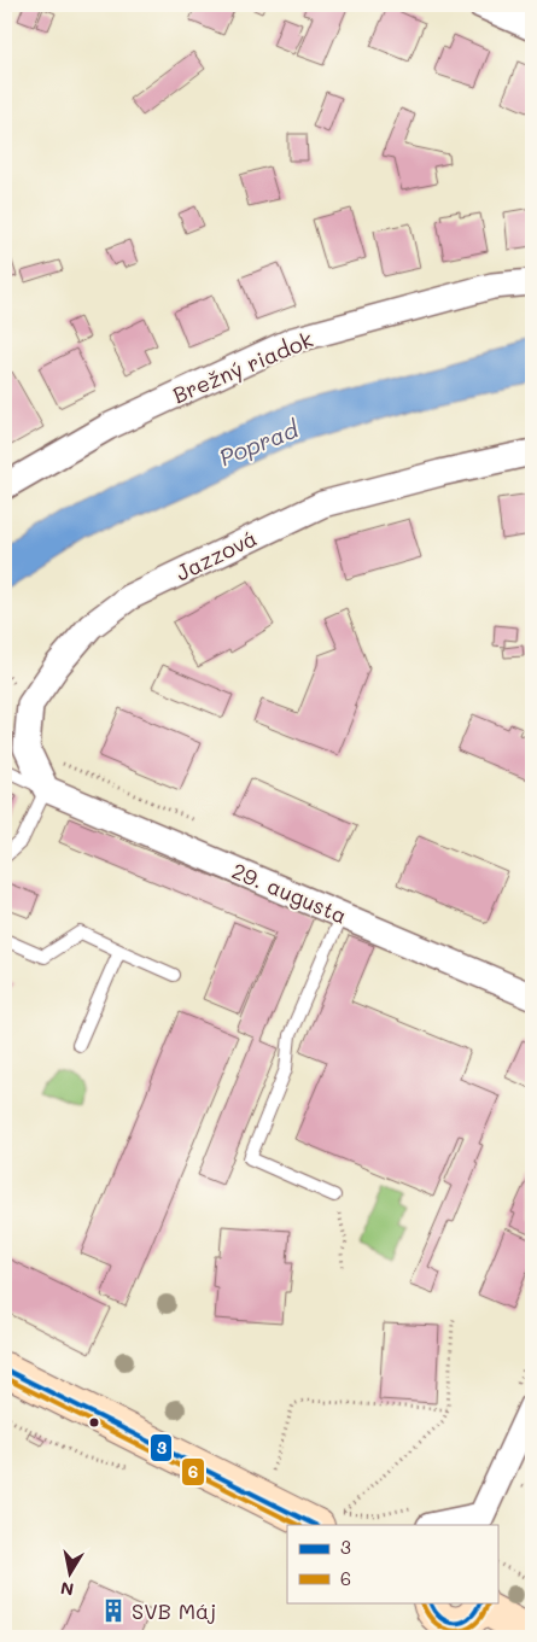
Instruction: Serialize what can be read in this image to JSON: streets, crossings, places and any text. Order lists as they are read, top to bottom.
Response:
{
  "streets": {
    "street": ["Brežný riadok", "Jazzová", "29. augusta"]
  },
  "crossings": [
    ["Jazzová", "29. augusta"]
  ],
  "water": ["Poprad"],
  "places": {
    "building": ["SVB Máj"]
  },
  "lines": ["transit line 3", "transit line 6"],
  "legend": ["3", "6"],
  "north": "bottom"
}
